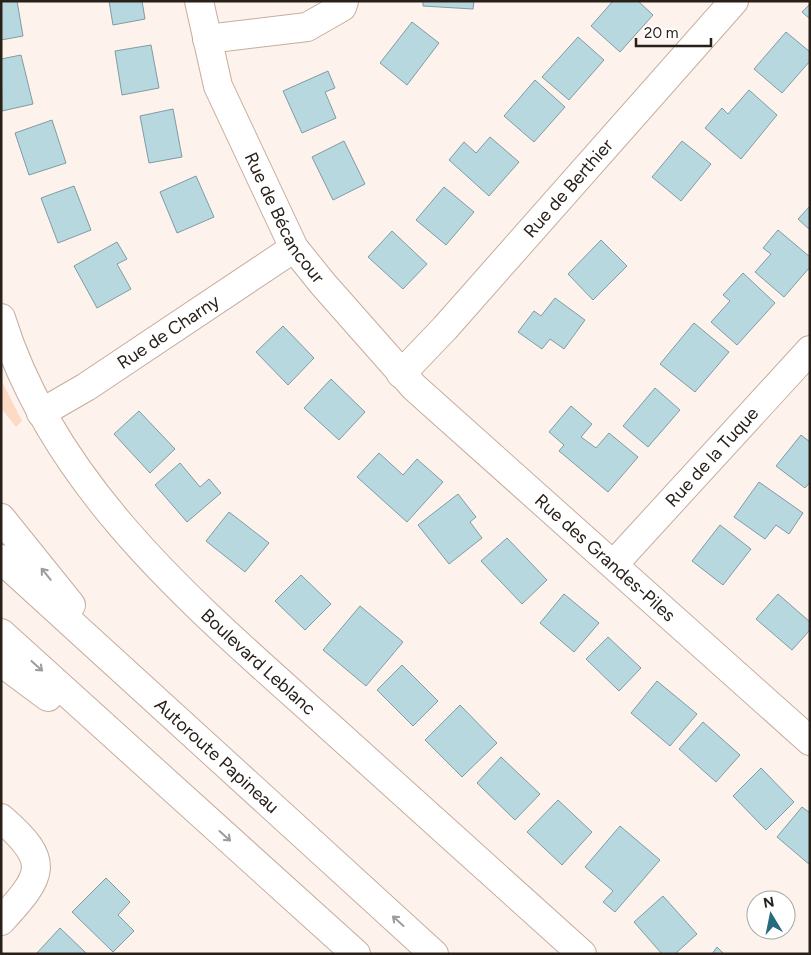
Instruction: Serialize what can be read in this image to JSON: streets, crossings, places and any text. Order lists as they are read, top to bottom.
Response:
{
  "streets": {
    "main road": [
      "Rue de Berthier",
      "Rue de Bécancour",
      "Rue de Charny",
      "Rue de la Tuque",
      "Rue des Grandes-Piles",
      "Boulevard Leblanc",
      "Autoroute Papineau"
    ]
  },
  "crossings": [
    ["Rue de Berthier", "Rue de Bécancour"],
    ["Rue de Berthier", "Rue des Grandes-Piles"],
    ["Rue de Bécancour", "Rue de Charny"],
    ["Rue de Bécancour", "Rue des Grandes-Piles"],
    ["Rue de Charny", "Boulevard Leblanc"],
    ["Rue de la Tuque", "Rue des Grandes-Piles"]
  ],
  "scale_bar": "20 m",
  "north": "top"
}
